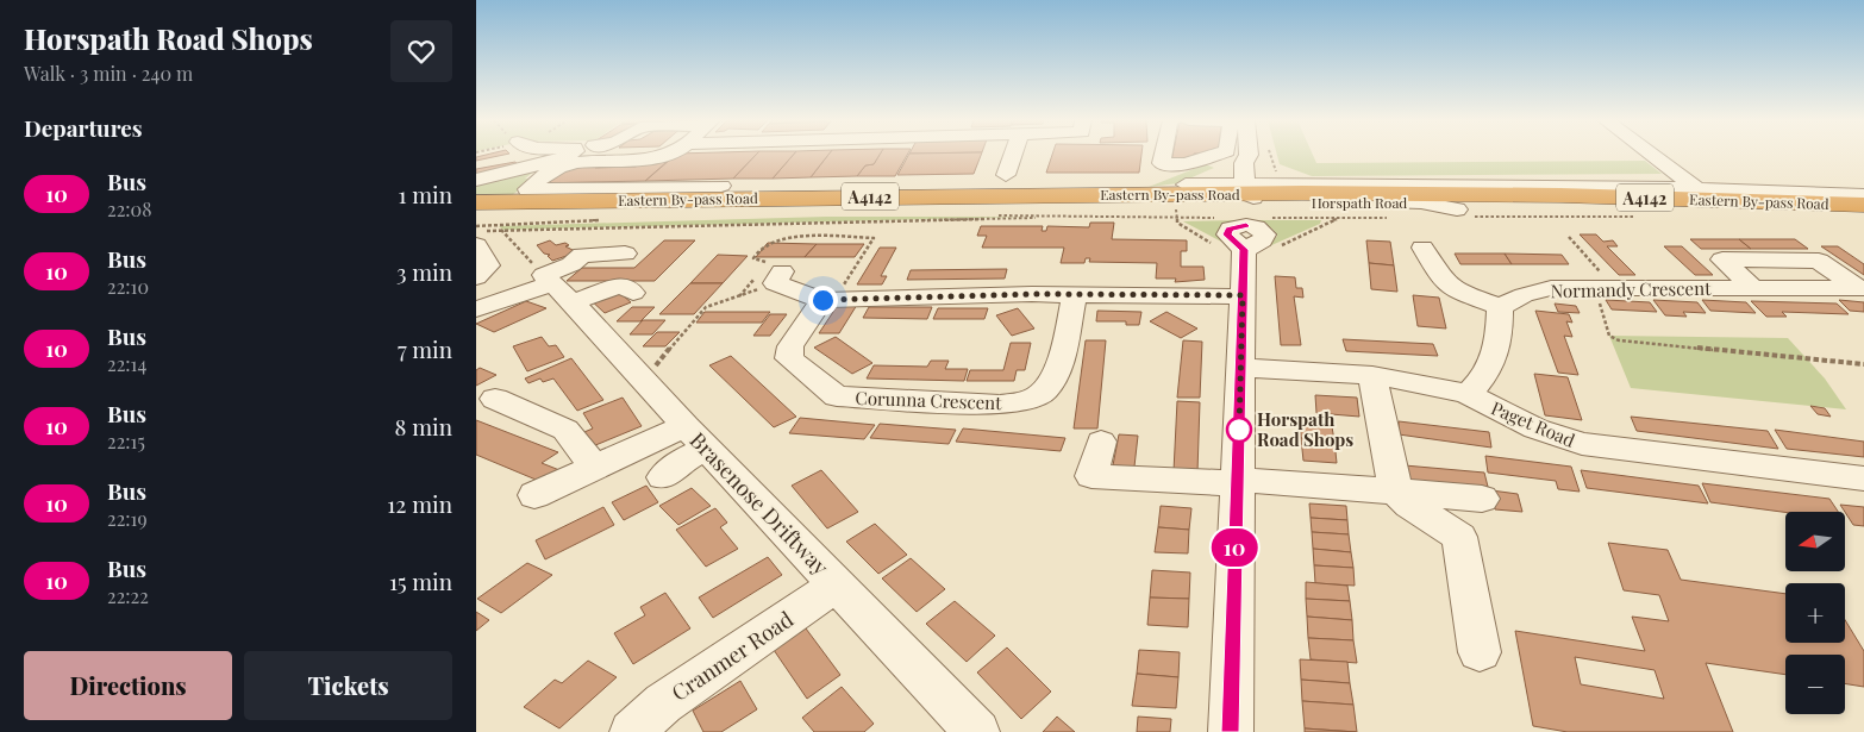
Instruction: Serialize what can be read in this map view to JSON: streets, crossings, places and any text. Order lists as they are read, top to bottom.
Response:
{
  "streets": {
    "highway": ["Eastern By-pass Road", "A4142"],
    "street": [
      "Normandy Crescent",
      "Corunna Crescent",
      "Paget Road",
      "Brasenose Driftway",
      "Cranmer Road"
    ]
  },
  "crossings": [
    ["Brasenose Driftway", "Cranmer Road"]
  ],
  "places": ["Horspath Road Shops"],
  "lines": ["bus line 10"],
  "north": "left",
  "page": {
    "heading": [
      ["Horspath Road Shops", "Walk · 3 min · 240 m"],
      "Departures"
    ],
    "on_map": "10",
    "list": [
      {
        "mark": "10",
        "name": "Bus",
        "note": "22:08",
        "value": "1 min"
      },
      {
        "mark": "10",
        "name": "Bus",
        "note": "22:10",
        "value": "3 min"
      },
      {
        "mark": "10",
        "name": "Bus",
        "note": "22:14",
        "value": "7 min"
      },
      {
        "mark": "10",
        "name": "Bus",
        "note": "22:15",
        "value": "8 min"
      },
      {
        "mark": "10",
        "name": "Bus",
        "note": "22:19",
        "value": "12 min"
      },
      {
        "mark": "10",
        "name": "Bus",
        "note": "22:22",
        "value": "15 min"
      }
    ],
    "map_buttons": ["+", "−"],
    "buttons": ["Directions", "Tickets"]
  }
}
